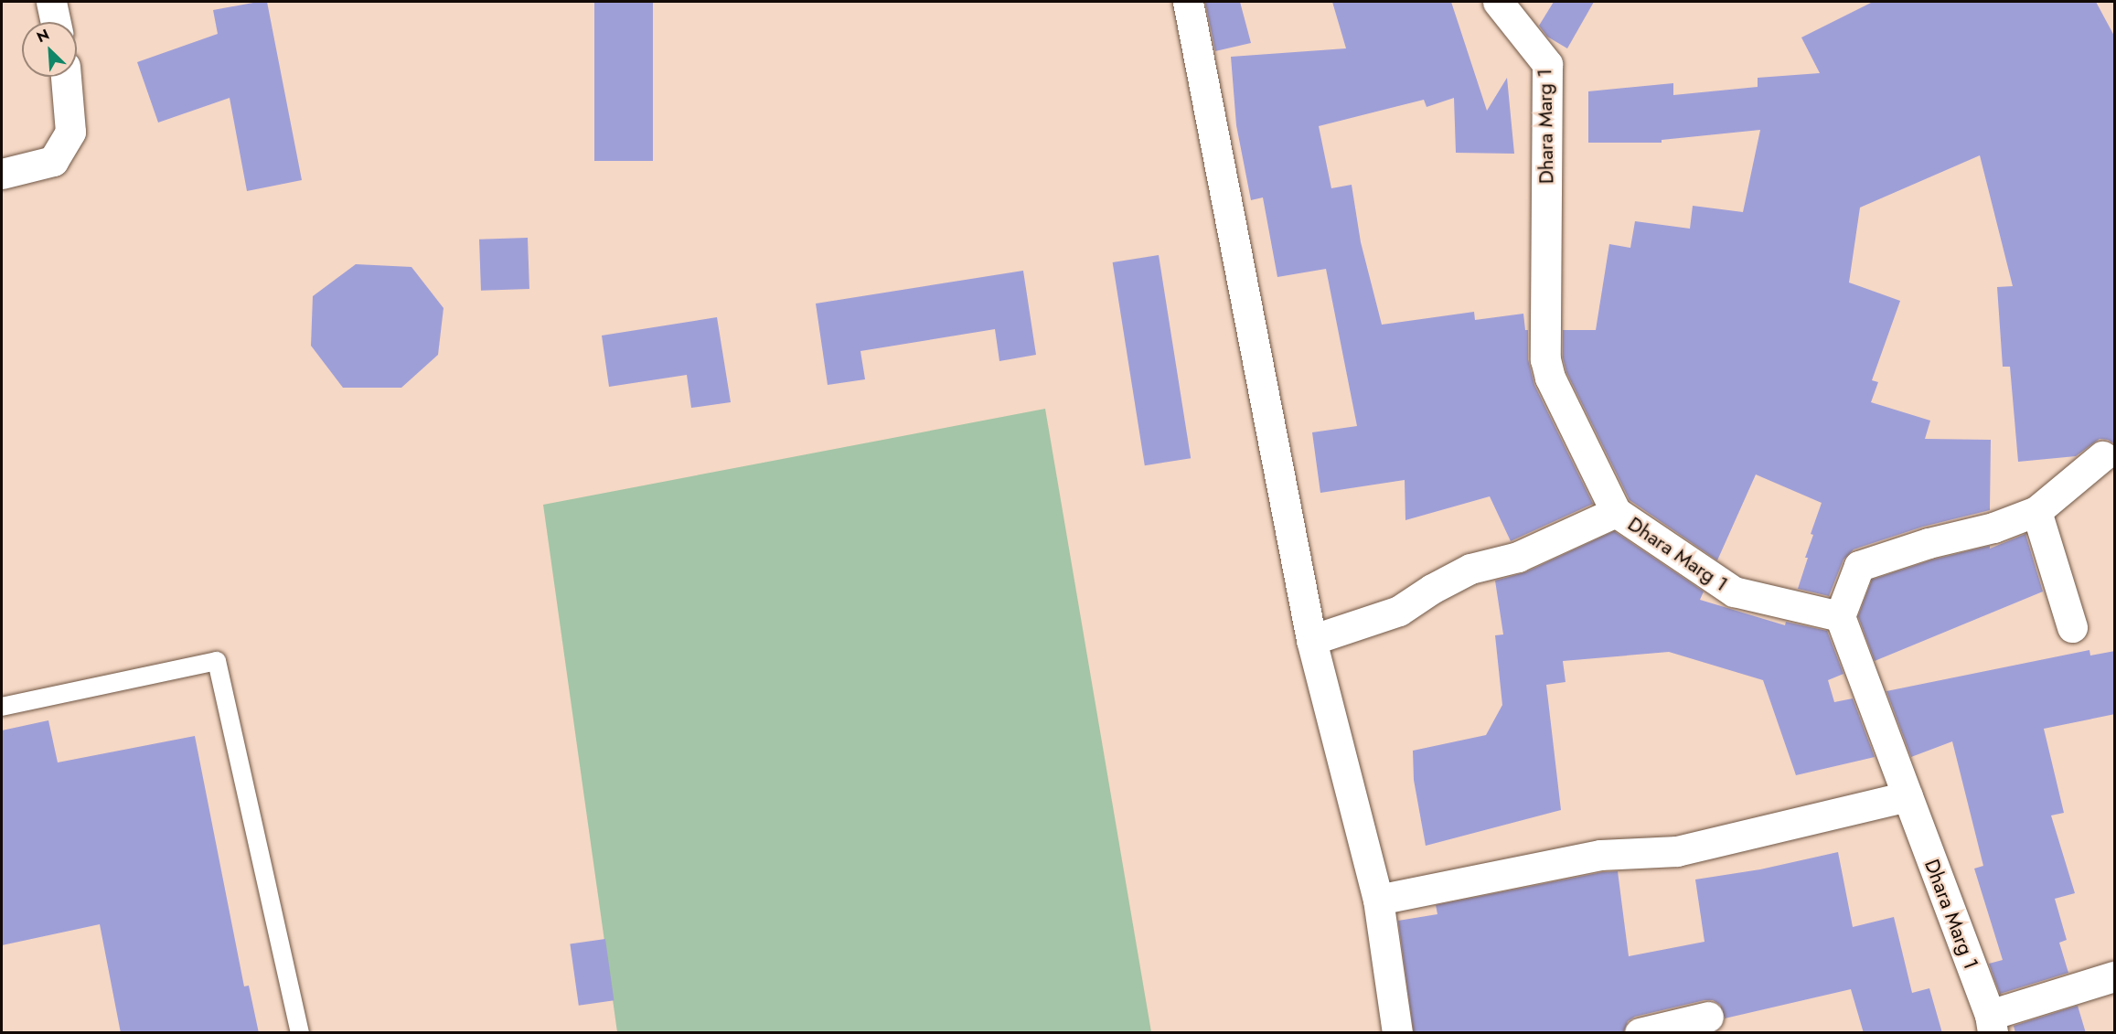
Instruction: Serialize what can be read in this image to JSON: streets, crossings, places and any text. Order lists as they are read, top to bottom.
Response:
{
  "streets": {
    "street": ["Dhara Marg 1"]
  },
  "north": "top left"
}
